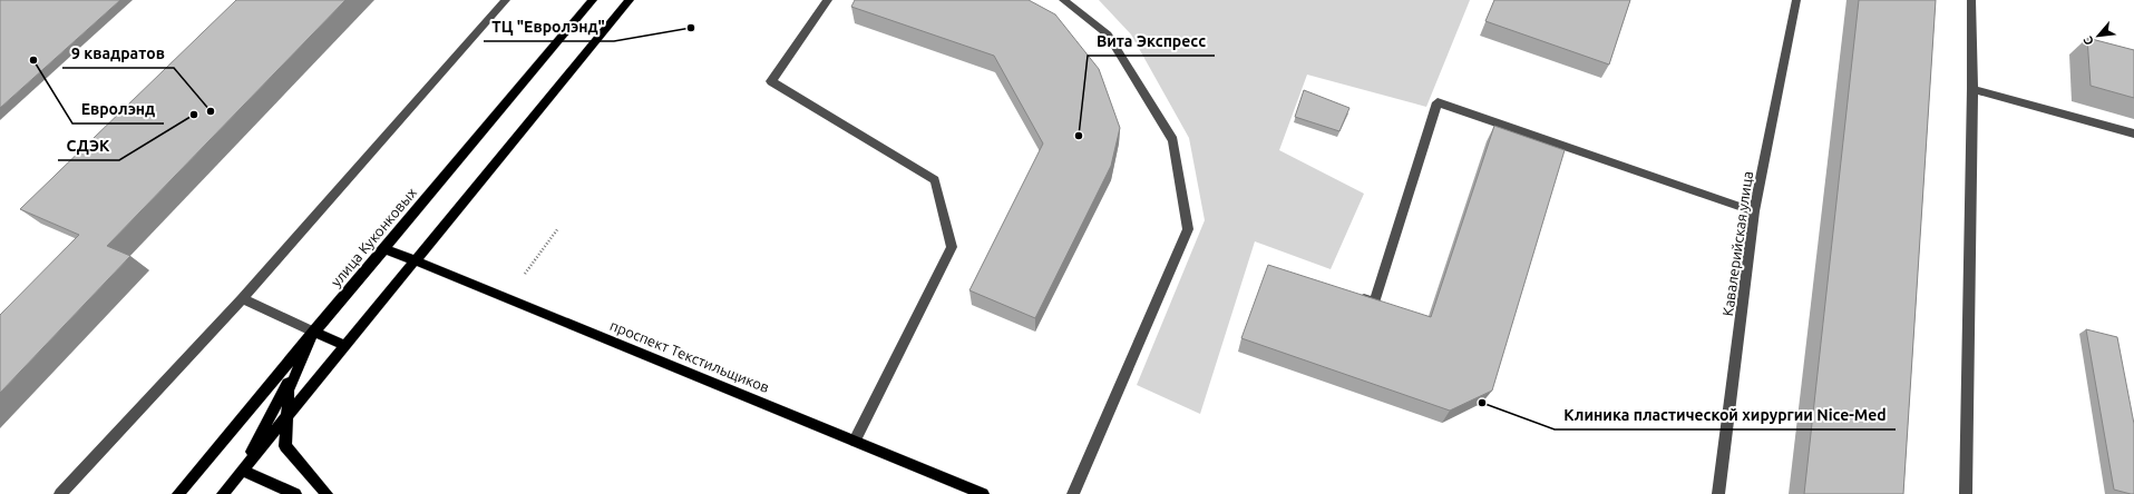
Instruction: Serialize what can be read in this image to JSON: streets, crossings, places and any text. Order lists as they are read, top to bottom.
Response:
{
  "streets": {
    "main road": ["улица Куконковых", "проспект Текстильщиков"],
    "street": ["Кавалерийская улица"]
  },
  "crossings": [
    ["улица Куконковых", "проспект Текстильщиков"]
  ],
  "places": [
    "ТЦ \"Евролэнд\"",
    "Евролэнд",
    "9 квадратов",
    "СДЭК",
    "Вита Экспресс",
    "Клиника пластической хирургии Nice-Med"
  ],
  "north": "bottom left"
}
